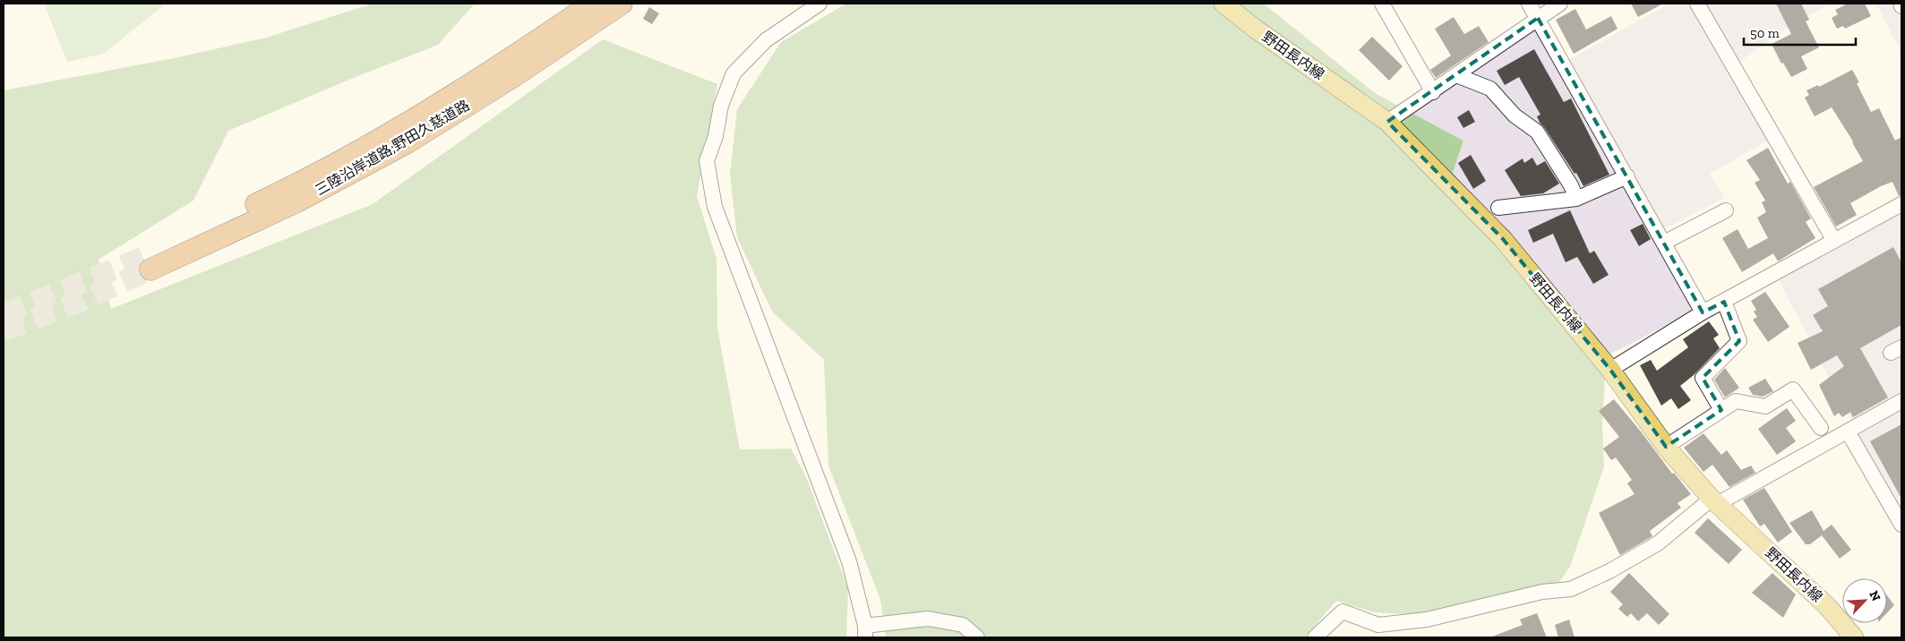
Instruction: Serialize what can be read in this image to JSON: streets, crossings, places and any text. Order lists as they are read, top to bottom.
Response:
{
  "streets": {
    "highway": ["三陸沿岸道路;野田久慈道路"],
    "main road": ["野田長内線"]
  },
  "scale_bar": "50 m",
  "north": "top right"
}
